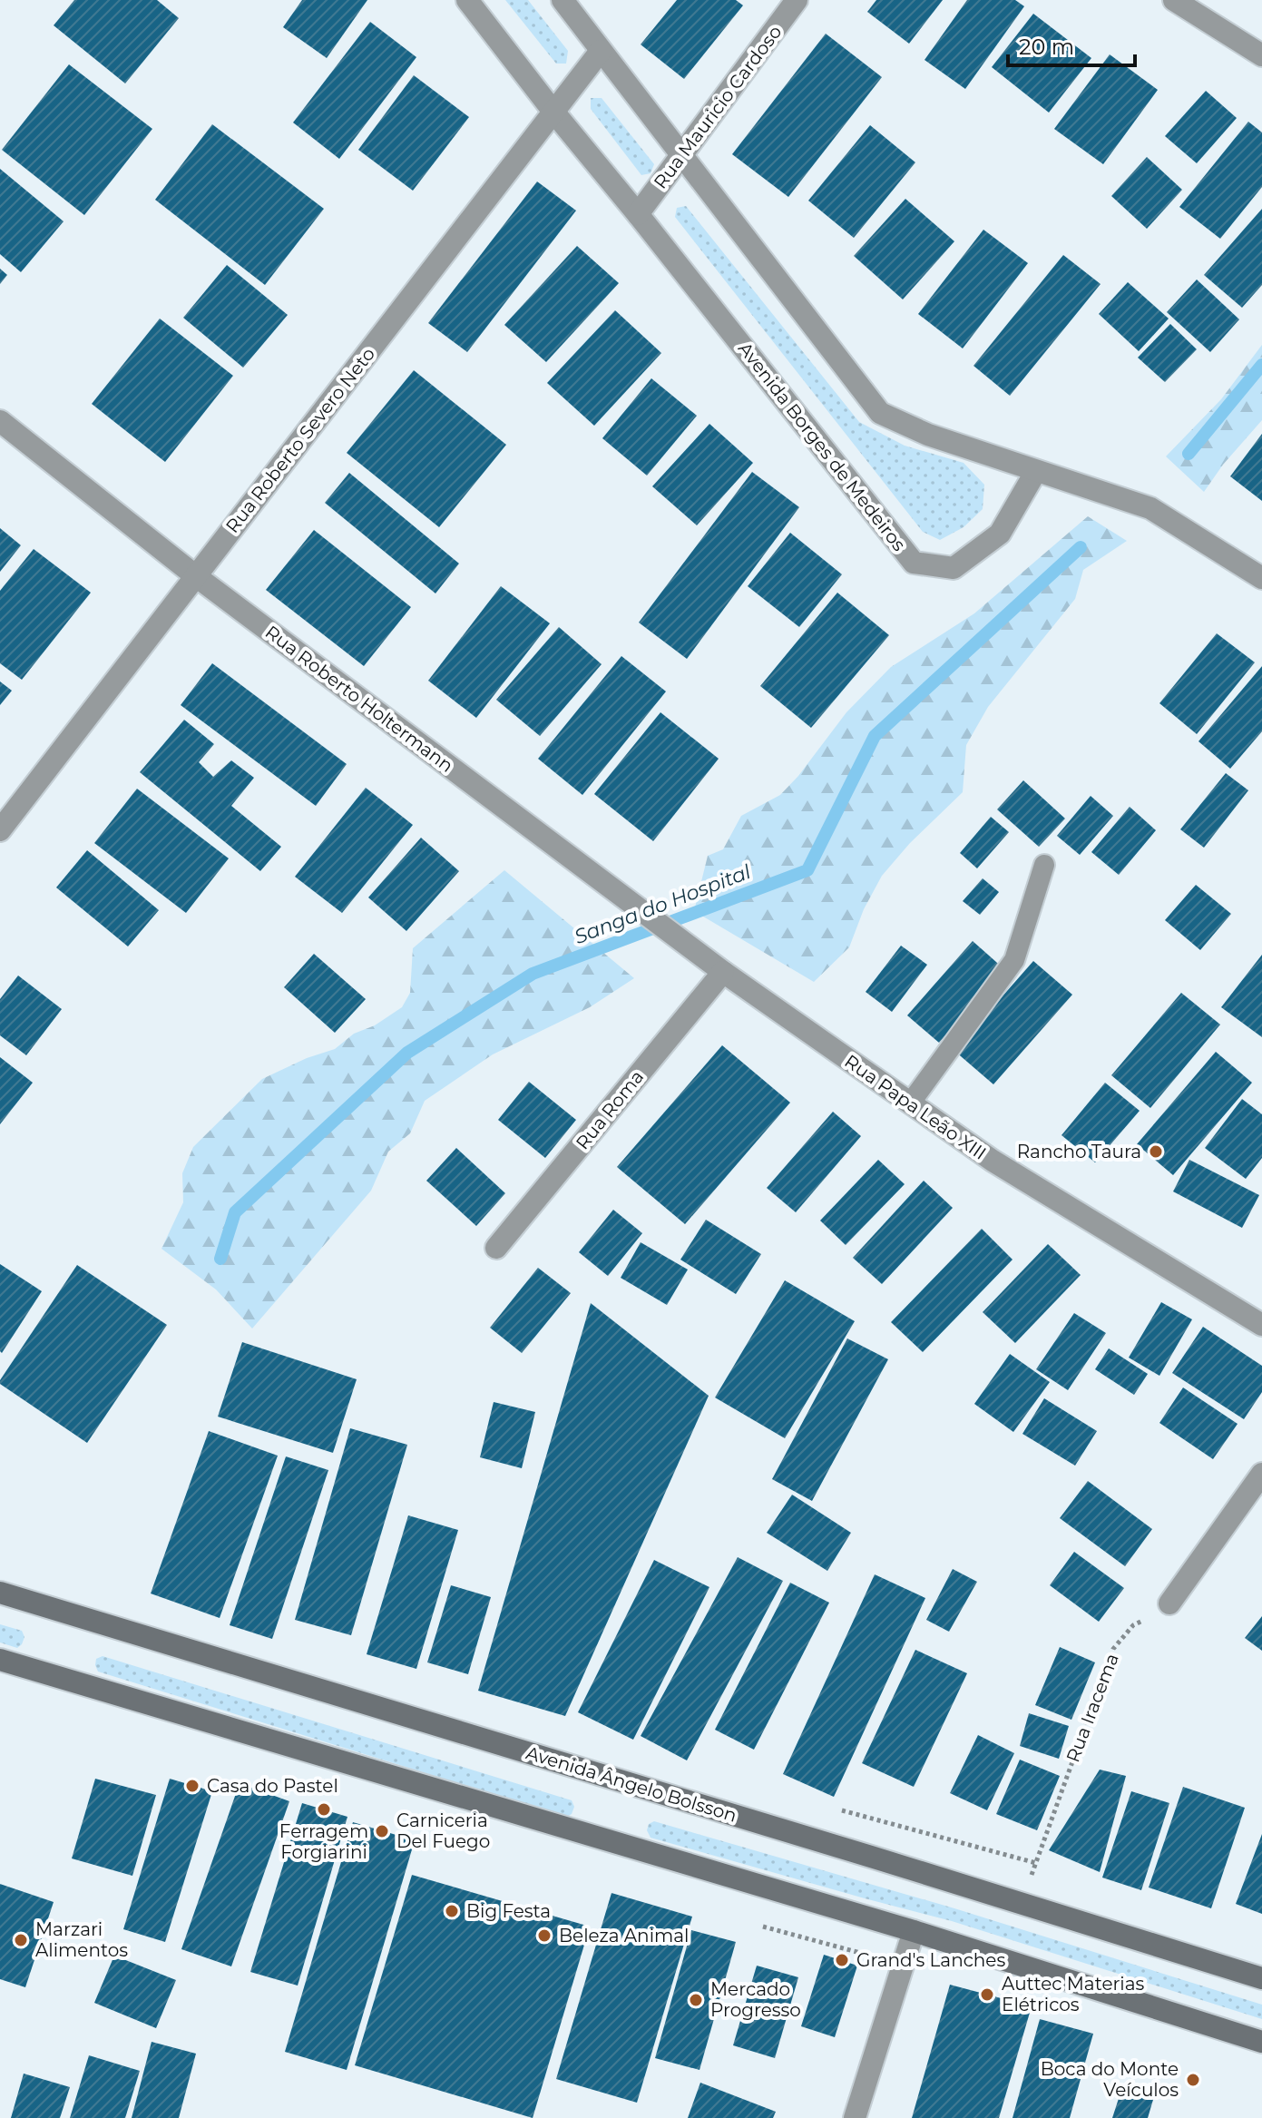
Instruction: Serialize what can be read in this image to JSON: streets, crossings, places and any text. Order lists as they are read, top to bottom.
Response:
{
  "streets": {
    "main road": ["Avenida Ângelo Bolsson"],
    "street": [
      "Rua Mauricio Cardoso",
      "Rua Roberto Severo Neto",
      "Avenida Borges de Medeiros",
      "Rua Roberto Holtermann",
      "Rua Papa Leão XIII",
      "Rua Roma"
    ],
    "path": ["Rua Iracema"]
  },
  "crossings": [
    ["Rua Mauricio Cardoso", "Avenida Borges de Medeiros"],
    ["Rua Roberto Severo Neto", "Avenida Borges de Medeiros"],
    ["Rua Roberto Severo Neto", "Rua Roberto Holtermann"],
    ["Rua Roberto Holtermann", "Rua Papa Leão XIII"],
    ["Rua Roberto Holtermann", "Rua Roma"],
    ["Rua Papa Leão XIII", "Rua Roma"],
    ["Rua Iracema", "Avenida Ângelo Bolsson"]
  ],
  "water": ["Sanga do Hospital"],
  "places": [
    "Rancho Taura",
    "Casa do Pastel",
    "Ferragem Forgiarini",
    "Carniceria Del Fuego",
    "Big Festa",
    "Beleza Animal",
    "Marzari Alimentos",
    "Grand's Lanches",
    "Auttec Materias Elétricos",
    "Mercado Progresso",
    "Boca do Monte Veículos"
  ],
  "scale_bar": "20 m"
}
